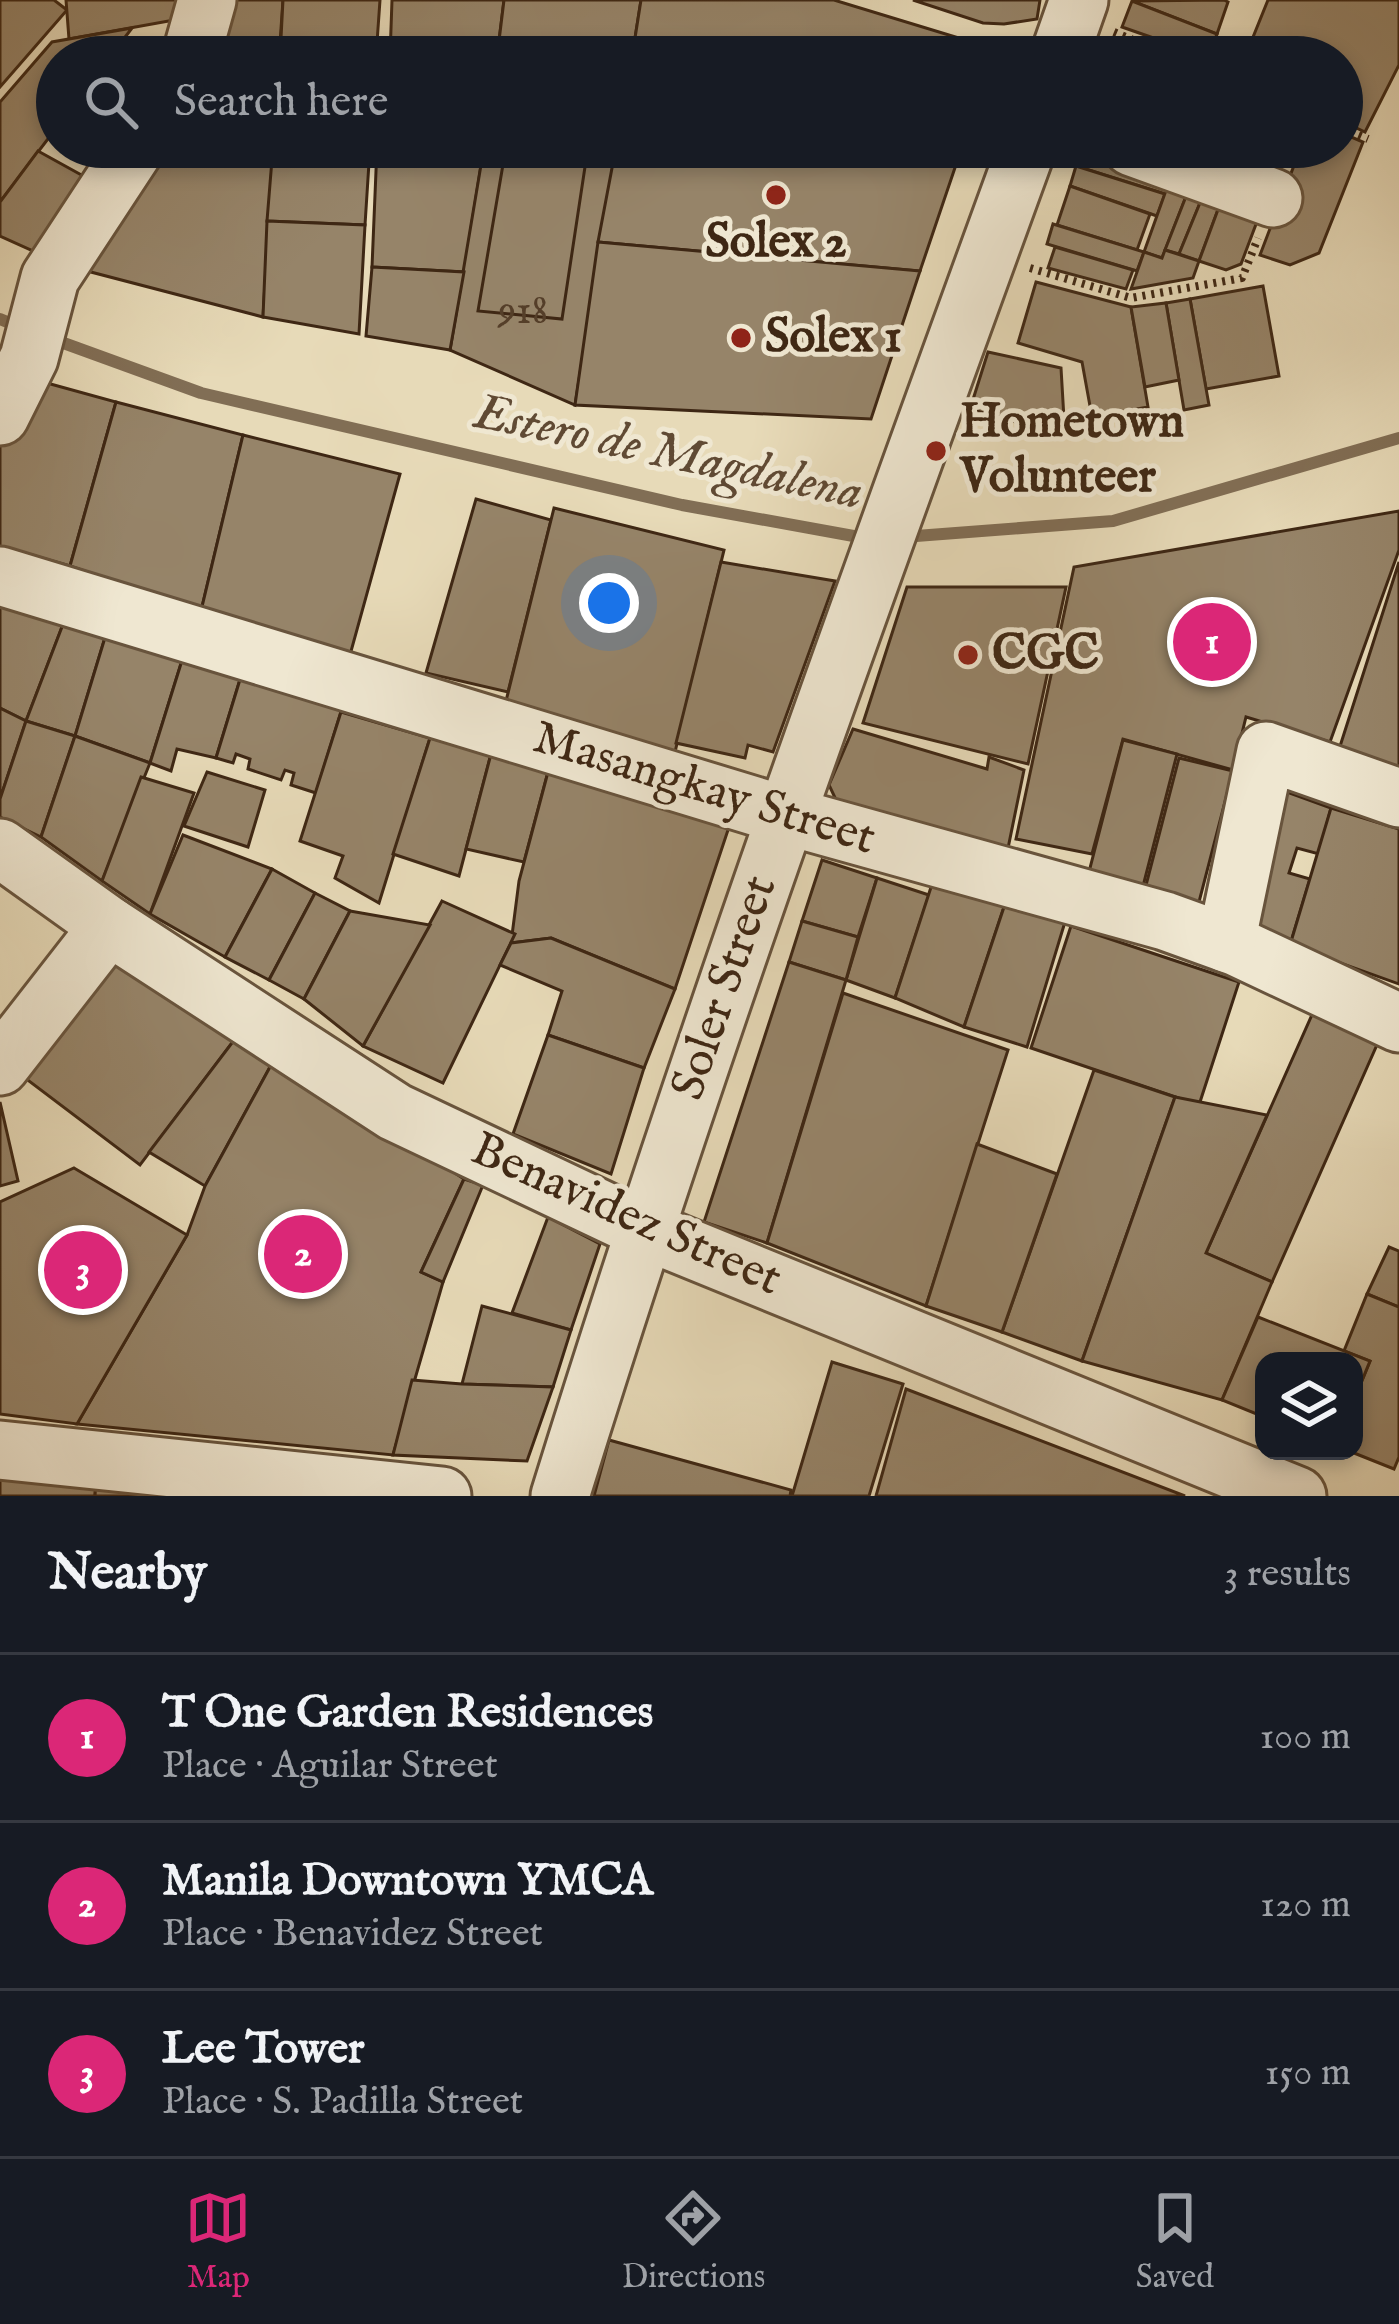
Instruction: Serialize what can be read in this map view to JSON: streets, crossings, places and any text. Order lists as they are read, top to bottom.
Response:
{
  "streets": {
    "street": ["Masangkay Street", "Soler Street", "Benavidez Street"]
  },
  "crossings": [
    ["Masangkay Street", "Soler Street"],
    ["Soler Street", "Benavidez Street"]
  ],
  "water": ["Estero de Magdalena"],
  "places": [
    "Solex 2",
    "Solex 1",
    "Hometown Volunteer",
    "CGC"
  ],
  "house_numbers": ["918"],
  "page": {
    "search": "Search here",
    "pins": ["1", "2", "3"],
    "heading": ["Nearby", "3 results"],
    "list": [
      {
        "mark": "1",
        "name": "T One Garden Residences",
        "note": "Place · Aguilar Street",
        "value": "100 m"
      },
      {
        "mark": "2",
        "name": "Manila Downtown YMCA",
        "note": "Place · Benavidez Street",
        "value": "120 m"
      },
      {
        "mark": "3",
        "name": "Lee Tower",
        "note": "Place · S. Padilla Street",
        "value": "150 m"
      }
    ],
    "nav": ["Map", "Directions", "Saved"]
  }
}
